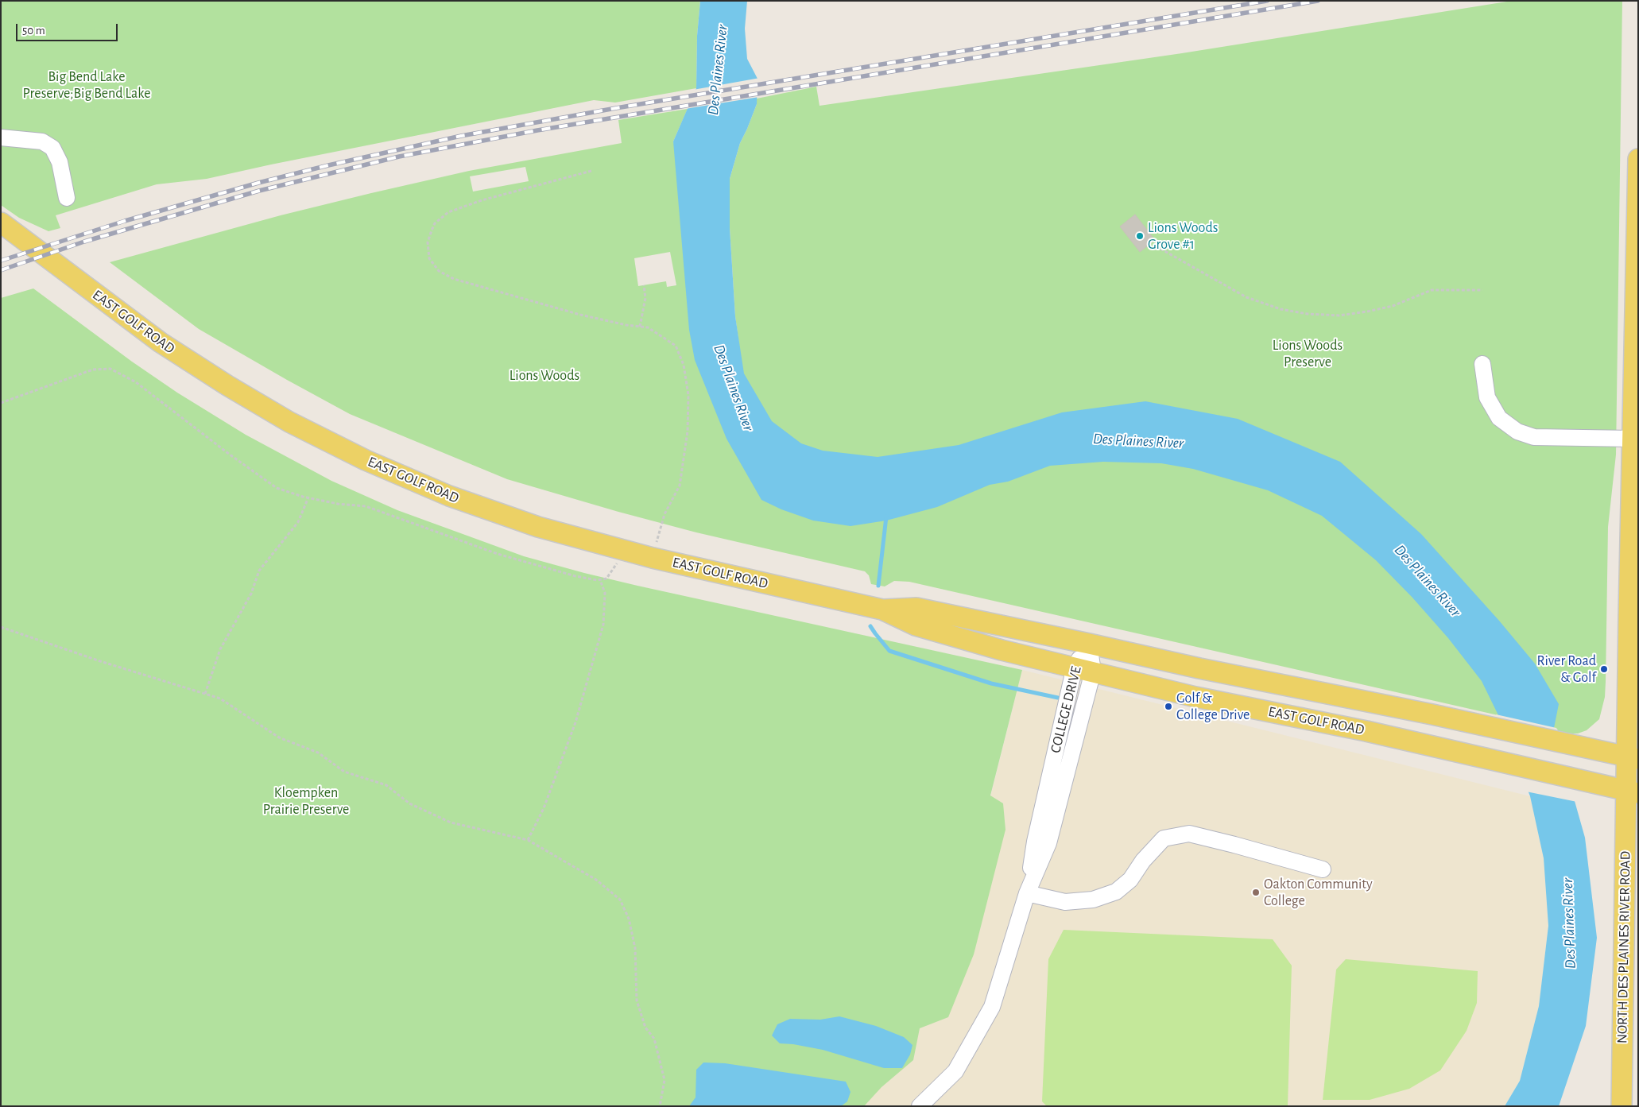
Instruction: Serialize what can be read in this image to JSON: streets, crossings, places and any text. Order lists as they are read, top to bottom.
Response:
{
  "streets": {
    "main road": ["EAST GOLF ROAD", "NORTH DES PLAINES RIVER ROAD"],
    "street": ["COLLEGE DRIVE"]
  },
  "crossings": [
    ["EAST GOLF ROAD", "COLLEGE DRIVE"],
    ["EAST GOLF ROAD", "NORTH DES PLAINES RIVER ROAD"]
  ],
  "water": ["Des Plaines River"],
  "parks": [
    "Big Bend Lake Preserve;Big Bend Lake",
    "Lions Woods Preserve",
    "Lions Woods",
    "Kloempken Prairie Preserve"
  ],
  "places": [
    "Lions Woods Grove #1",
    "River Road & Golf",
    "Golf & College Drive",
    "Oakton Community College"
  ],
  "scale_bar": "50 m"
}
